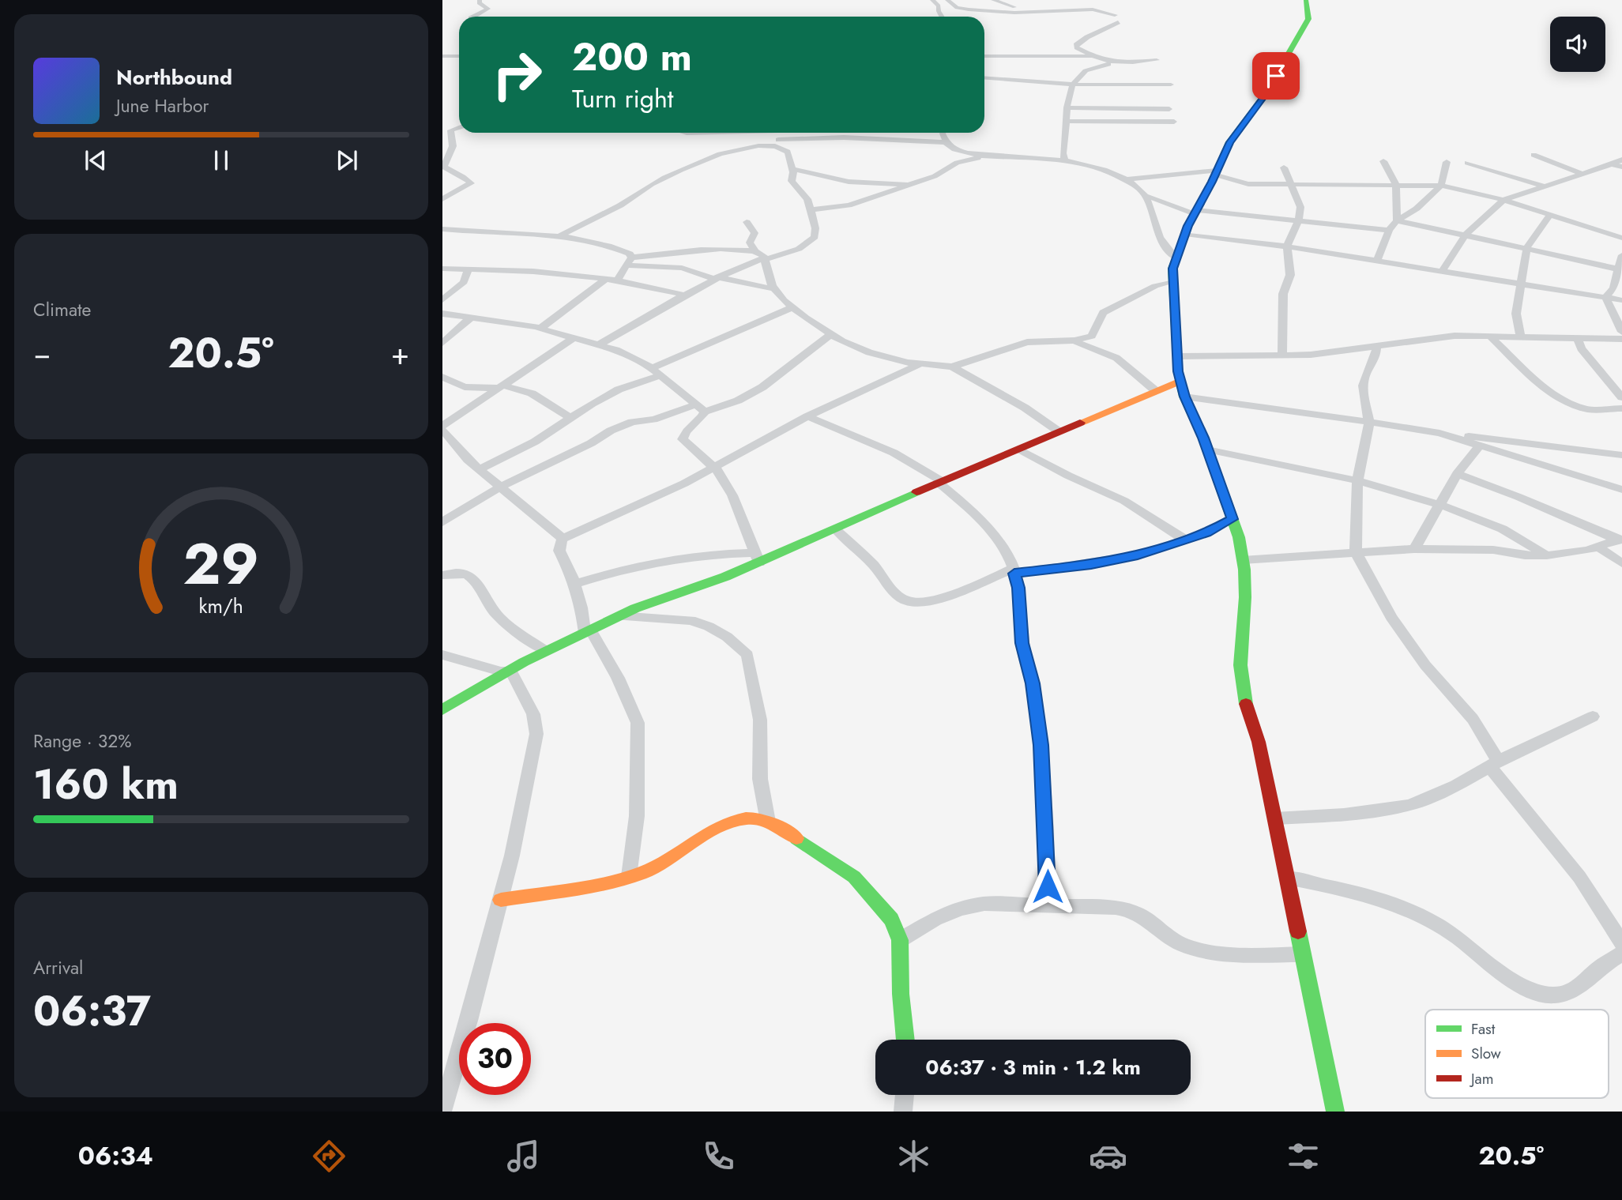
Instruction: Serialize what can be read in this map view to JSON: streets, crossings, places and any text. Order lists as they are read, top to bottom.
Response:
{
  "legend": ["Fast", "Slow", "Jam"],
  "page": {
    "turn": ["200 m", "Turn right"],
    "song": ["Northbound", "June Harbor"],
    "tile": [
      "Climate",
      ["Range · 32%", "160 km"],
      ["Arrival", "06:37"]
    ],
    "heat": ["−", "20.5°", "+"],
    "limit": "30",
    "trip": "06:37 · 3 min · 1.2 km",
    "tabs": ["06:34", "20.5°"],
    "gauge": ["29", "km/h"]
  }
}
